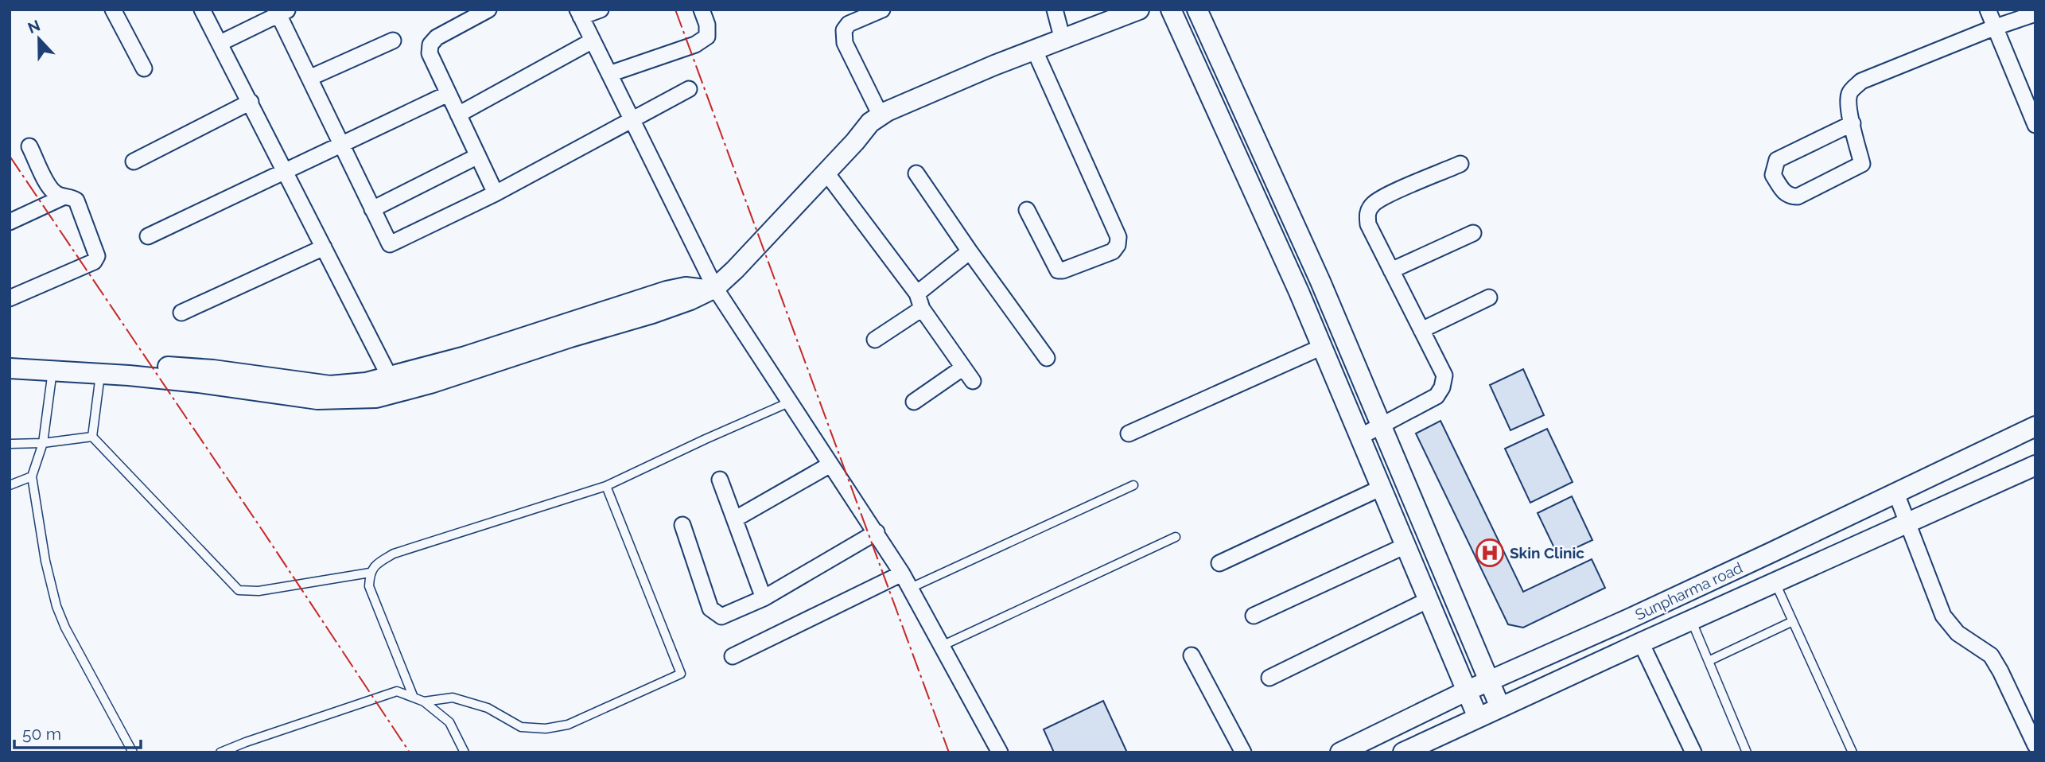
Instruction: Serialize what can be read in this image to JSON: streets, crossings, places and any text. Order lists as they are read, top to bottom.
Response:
{
  "streets": {
    "street": ["Sunpharma road"]
  },
  "places": {
    "hospital": ["Skin Clinic"]
  },
  "scale_bar": "50 m",
  "north": "top"
}
